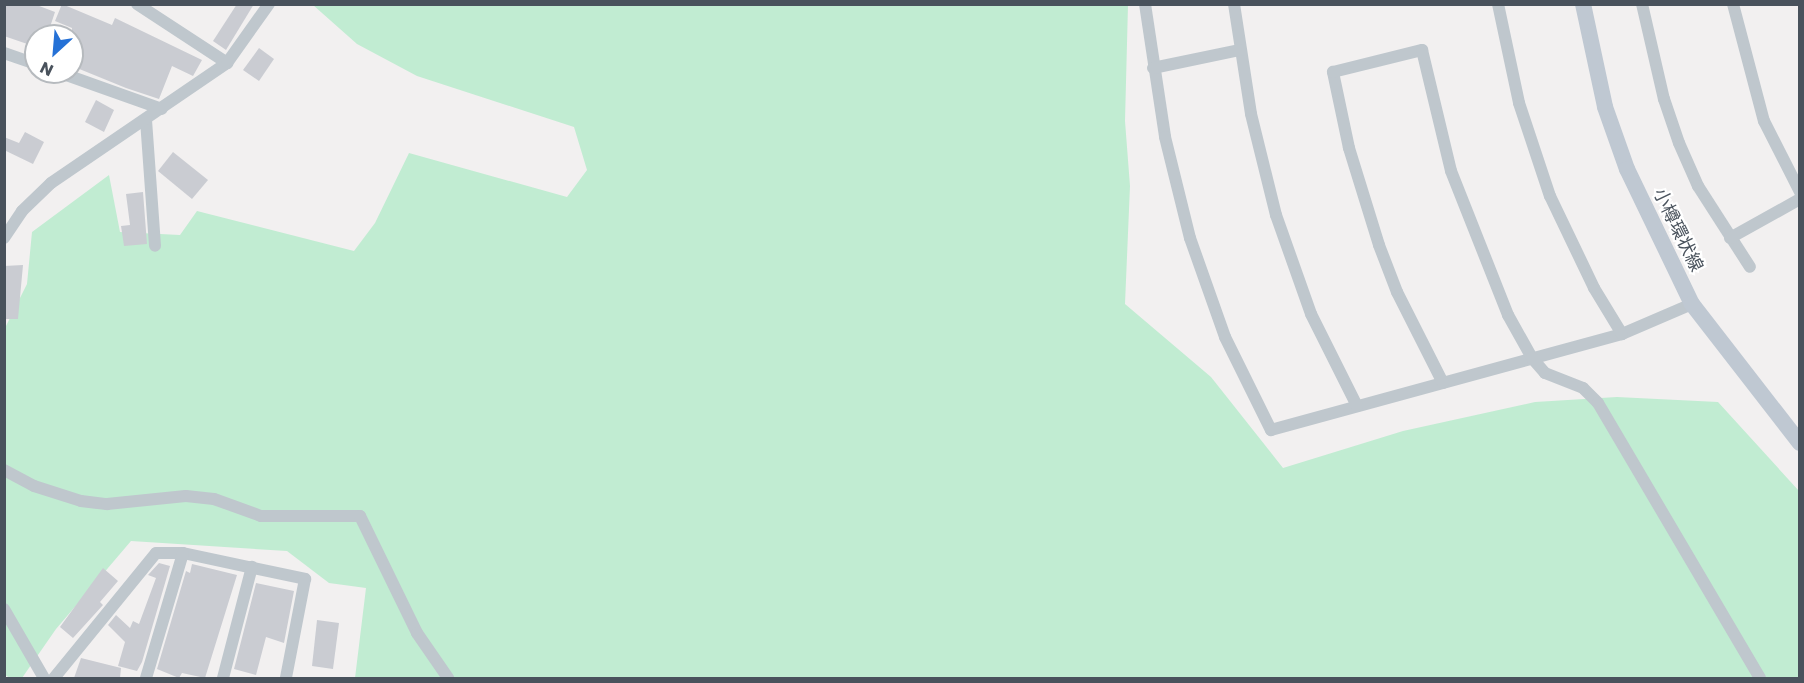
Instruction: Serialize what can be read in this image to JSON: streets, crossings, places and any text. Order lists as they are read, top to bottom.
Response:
{
  "streets": {
    "main road": ["小樽環状線"]
  },
  "north": "bottom left"
}
